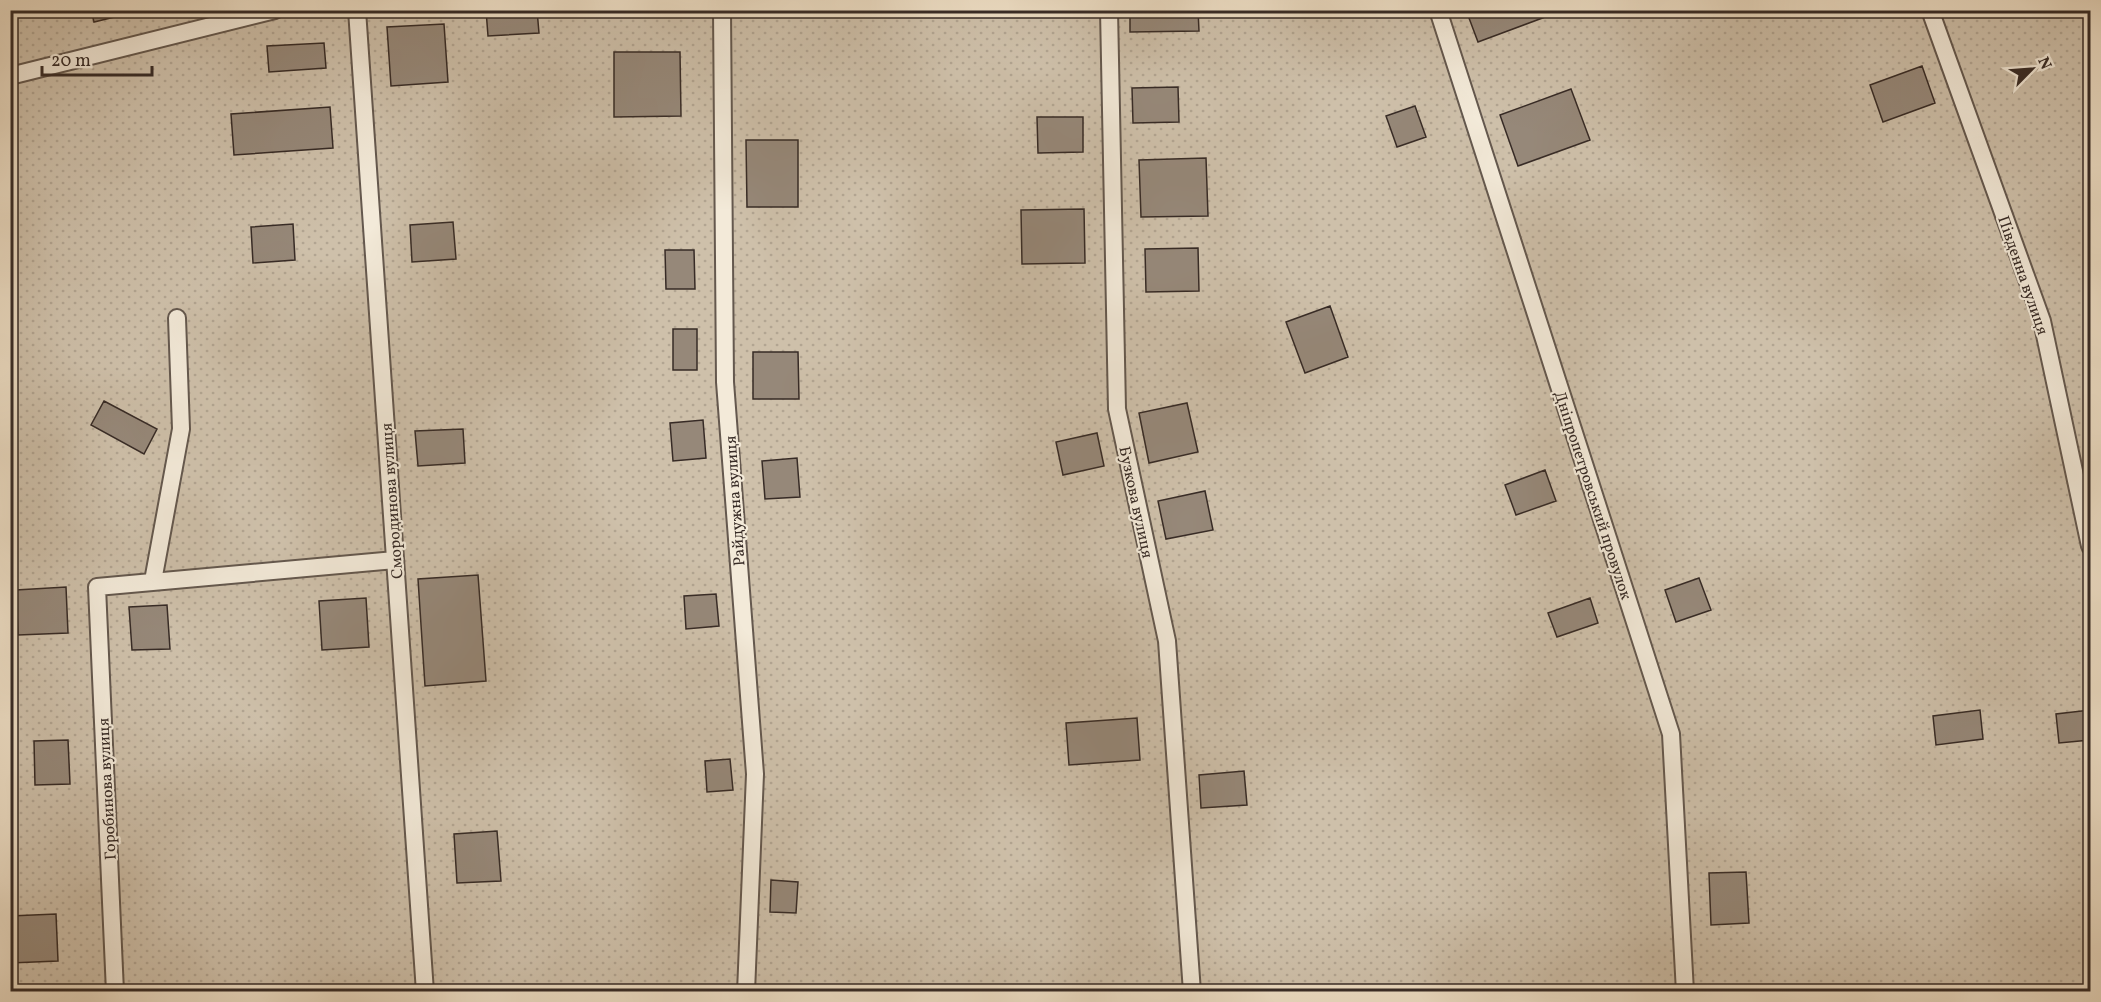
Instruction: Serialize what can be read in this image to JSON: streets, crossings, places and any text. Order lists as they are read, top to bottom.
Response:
{
  "streets": {
    "lane": [
      "Південна вулиця",
      "Дніпропетровський провулок",
      "Смородинова вулиця",
      "Райдужна вулиця",
      "Бузкова вулиця",
      "Горобинова вулиця"
    ]
  },
  "scale_bar": "20 m",
  "north": "top right"
}
